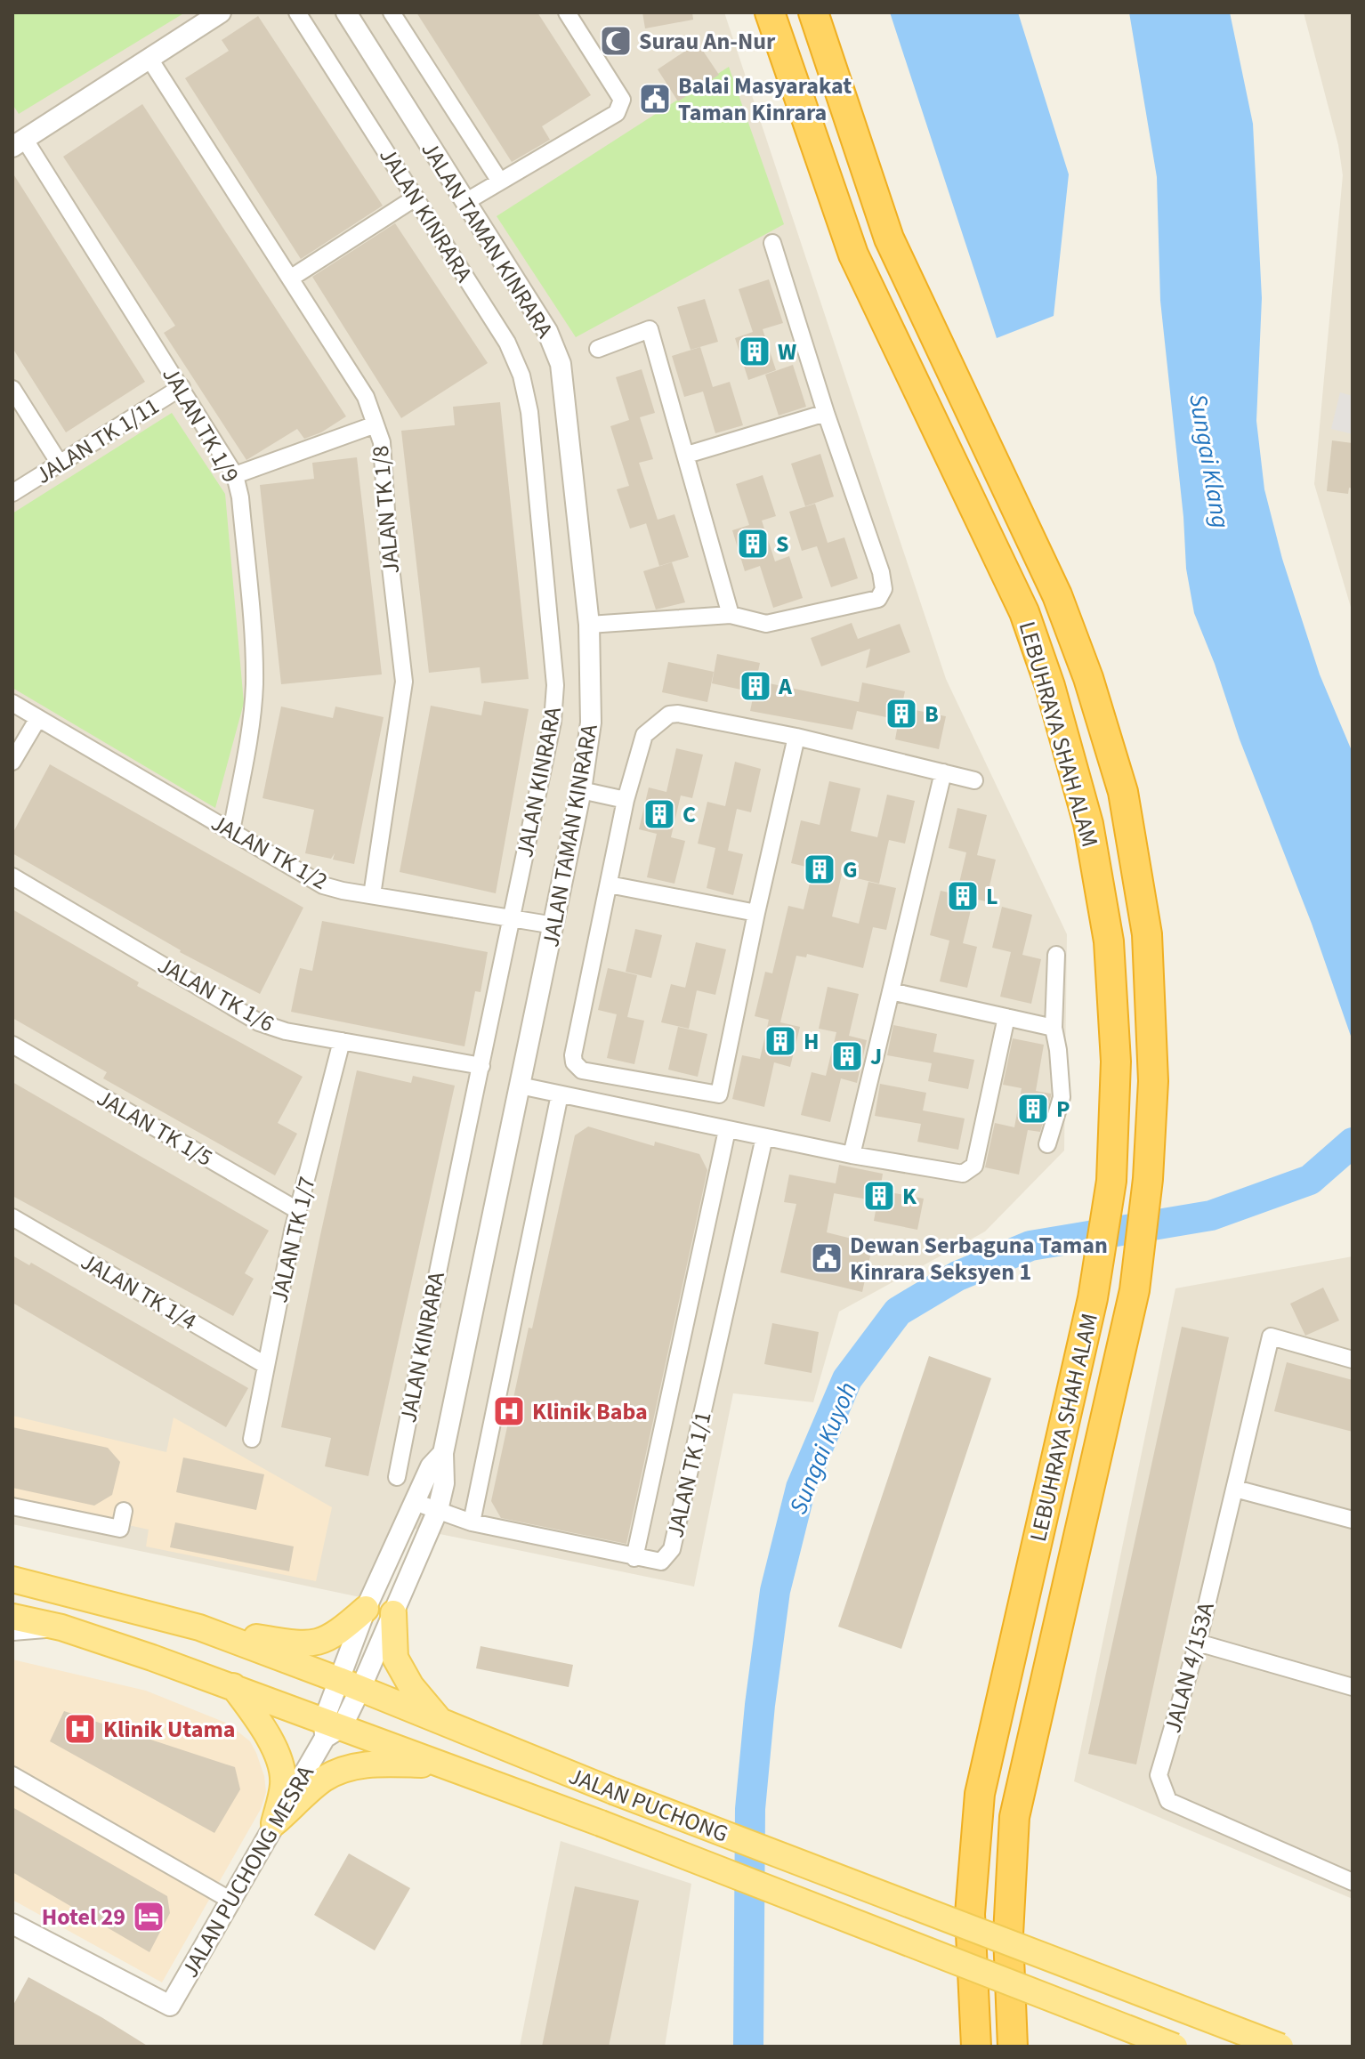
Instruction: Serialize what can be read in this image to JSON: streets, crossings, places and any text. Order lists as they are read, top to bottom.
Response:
{
  "streets": {
    "highway": ["LEBUHRAYA SHAH ALAM"],
    "main road": ["JALAN PUCHONG"],
    "street": [
      "JALAN KINRARA",
      "JALAN TAMAN KINRARA",
      "JALAN TK 1/9",
      "JALAN TK 1/11",
      "JALAN TK 1/8",
      "JALAN TK 1/2",
      "JALAN TK 1/6",
      "JALAN TK 1/5",
      "JALAN TK 1/7",
      "JALAN TK 1/4",
      "JALAN TK 1/1",
      "JALAN 4/153A",
      "JALAN PUCHONG MESRA"
    ]
  },
  "crossings": [
    ["JALAN KINRARA", "JALAN TK 1/2"],
    ["JALAN KINRARA", "JALAN TK 1/6"],
    ["JALAN TAMAN KINRARA", "JALAN TK 1/2"],
    ["JALAN TAMAN KINRARA", "JALAN PUCHONG"],
    ["JALAN TAMAN KINRARA", "JALAN PUCHONG MESRA"],
    ["JALAN TK 1/9", "JALAN TK 1/11"],
    ["JALAN TK 1/9", "JALAN TK 1/2"],
    ["JALAN TK 1/8", "JALAN TK 1/2"],
    ["JALAN TK 1/6", "JALAN TK 1/7"],
    ["JALAN TK 1/5", "JALAN TK 1/7"],
    ["JALAN TK 1/7", "JALAN TK 1/4"],
    ["JALAN PUCHONG", "JALAN PUCHONG MESRA"]
  ],
  "water": ["Sungai Klang", "Sungai Kuyoh"],
  "places": {
    "mosque": ["Surau An-Nur"],
    "public building": ["Balai Masyarakat Taman Kinrara", "Dewan Serbaguna Taman Kinrara Seksyen 1"],
    "building": [
      "W",
      "S",
      "A",
      "B",
      "C",
      "G",
      "L",
      "H",
      "J",
      "P",
      "K"
    ],
    "hospital": ["Klinik Baba", "Klinik Utama"],
    "hotel": ["Hotel 29"]
  }
}
